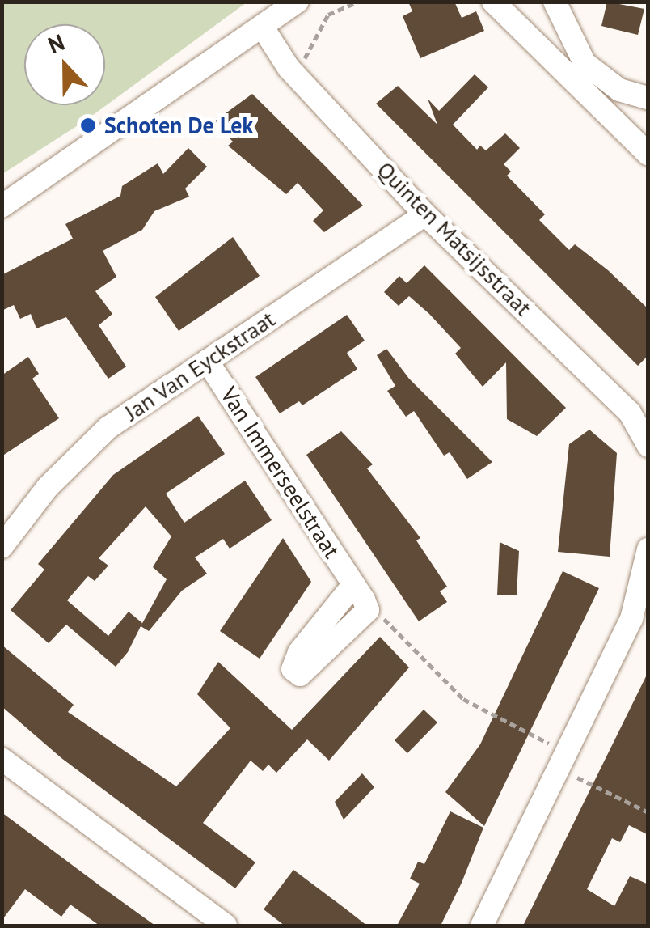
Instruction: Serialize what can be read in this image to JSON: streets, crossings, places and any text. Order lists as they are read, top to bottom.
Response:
{
  "streets": {
    "street": ["Quinten Matsijsstraat", "Jan Van Eyckstraat", "Van Immerseelstraat"]
  },
  "crossings": [
    ["Quinten Matsijsstraat", "Jan Van Eyckstraat"],
    ["Jan Van Eyckstraat", "Van Immerseelstraat"]
  ],
  "places": ["Schoten De Lek"],
  "north": "top"
}
